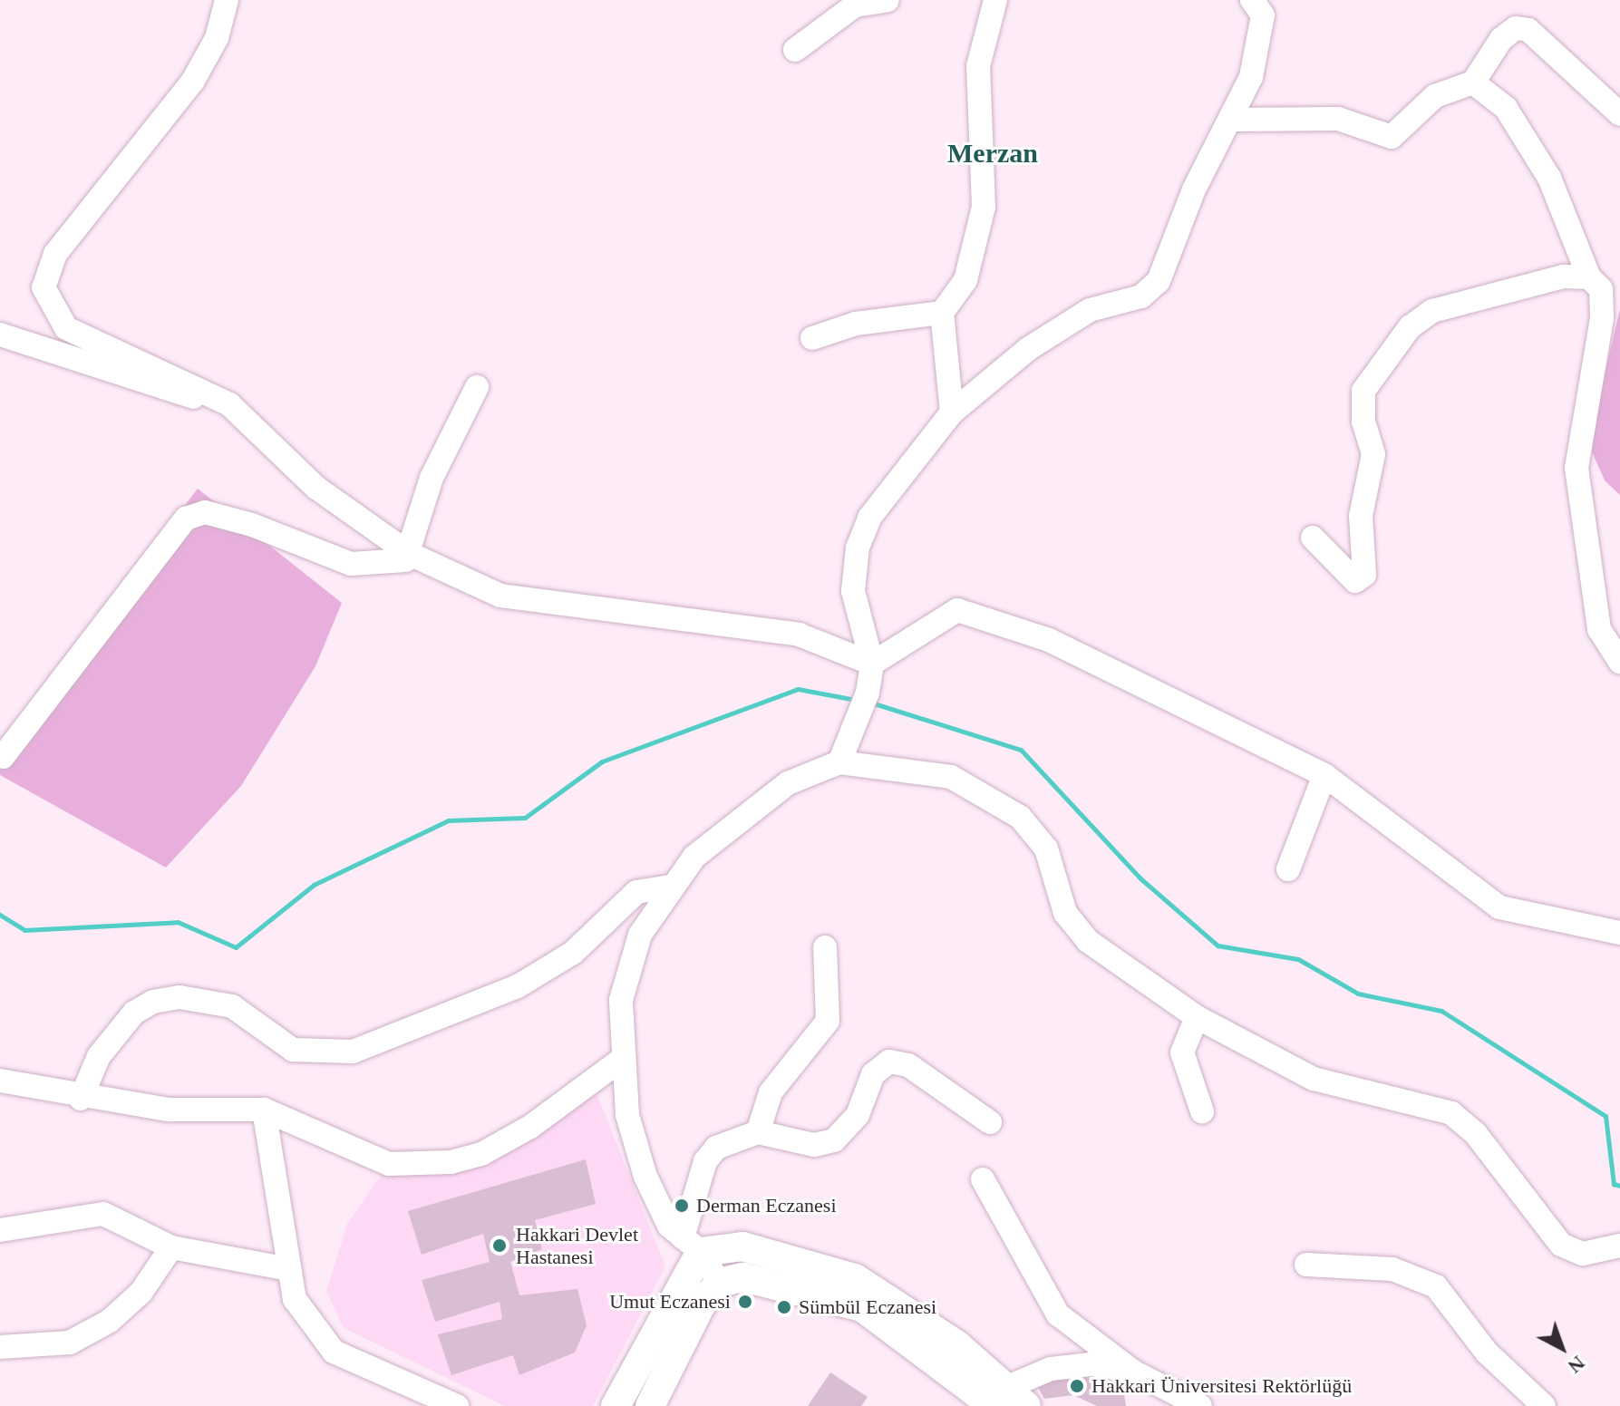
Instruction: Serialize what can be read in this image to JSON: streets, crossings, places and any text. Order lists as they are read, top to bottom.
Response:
{
  "districts": ["Merzan"],
  "places": [
    "Derman Eczanesi",
    "Hakkari Devlet Hastanesi",
    "Umut Eczanesi",
    "Sümbül Eczanesi",
    "Hakkari Üniversitesi Rektörlüğü"
  ],
  "north": "bottom right"
}
